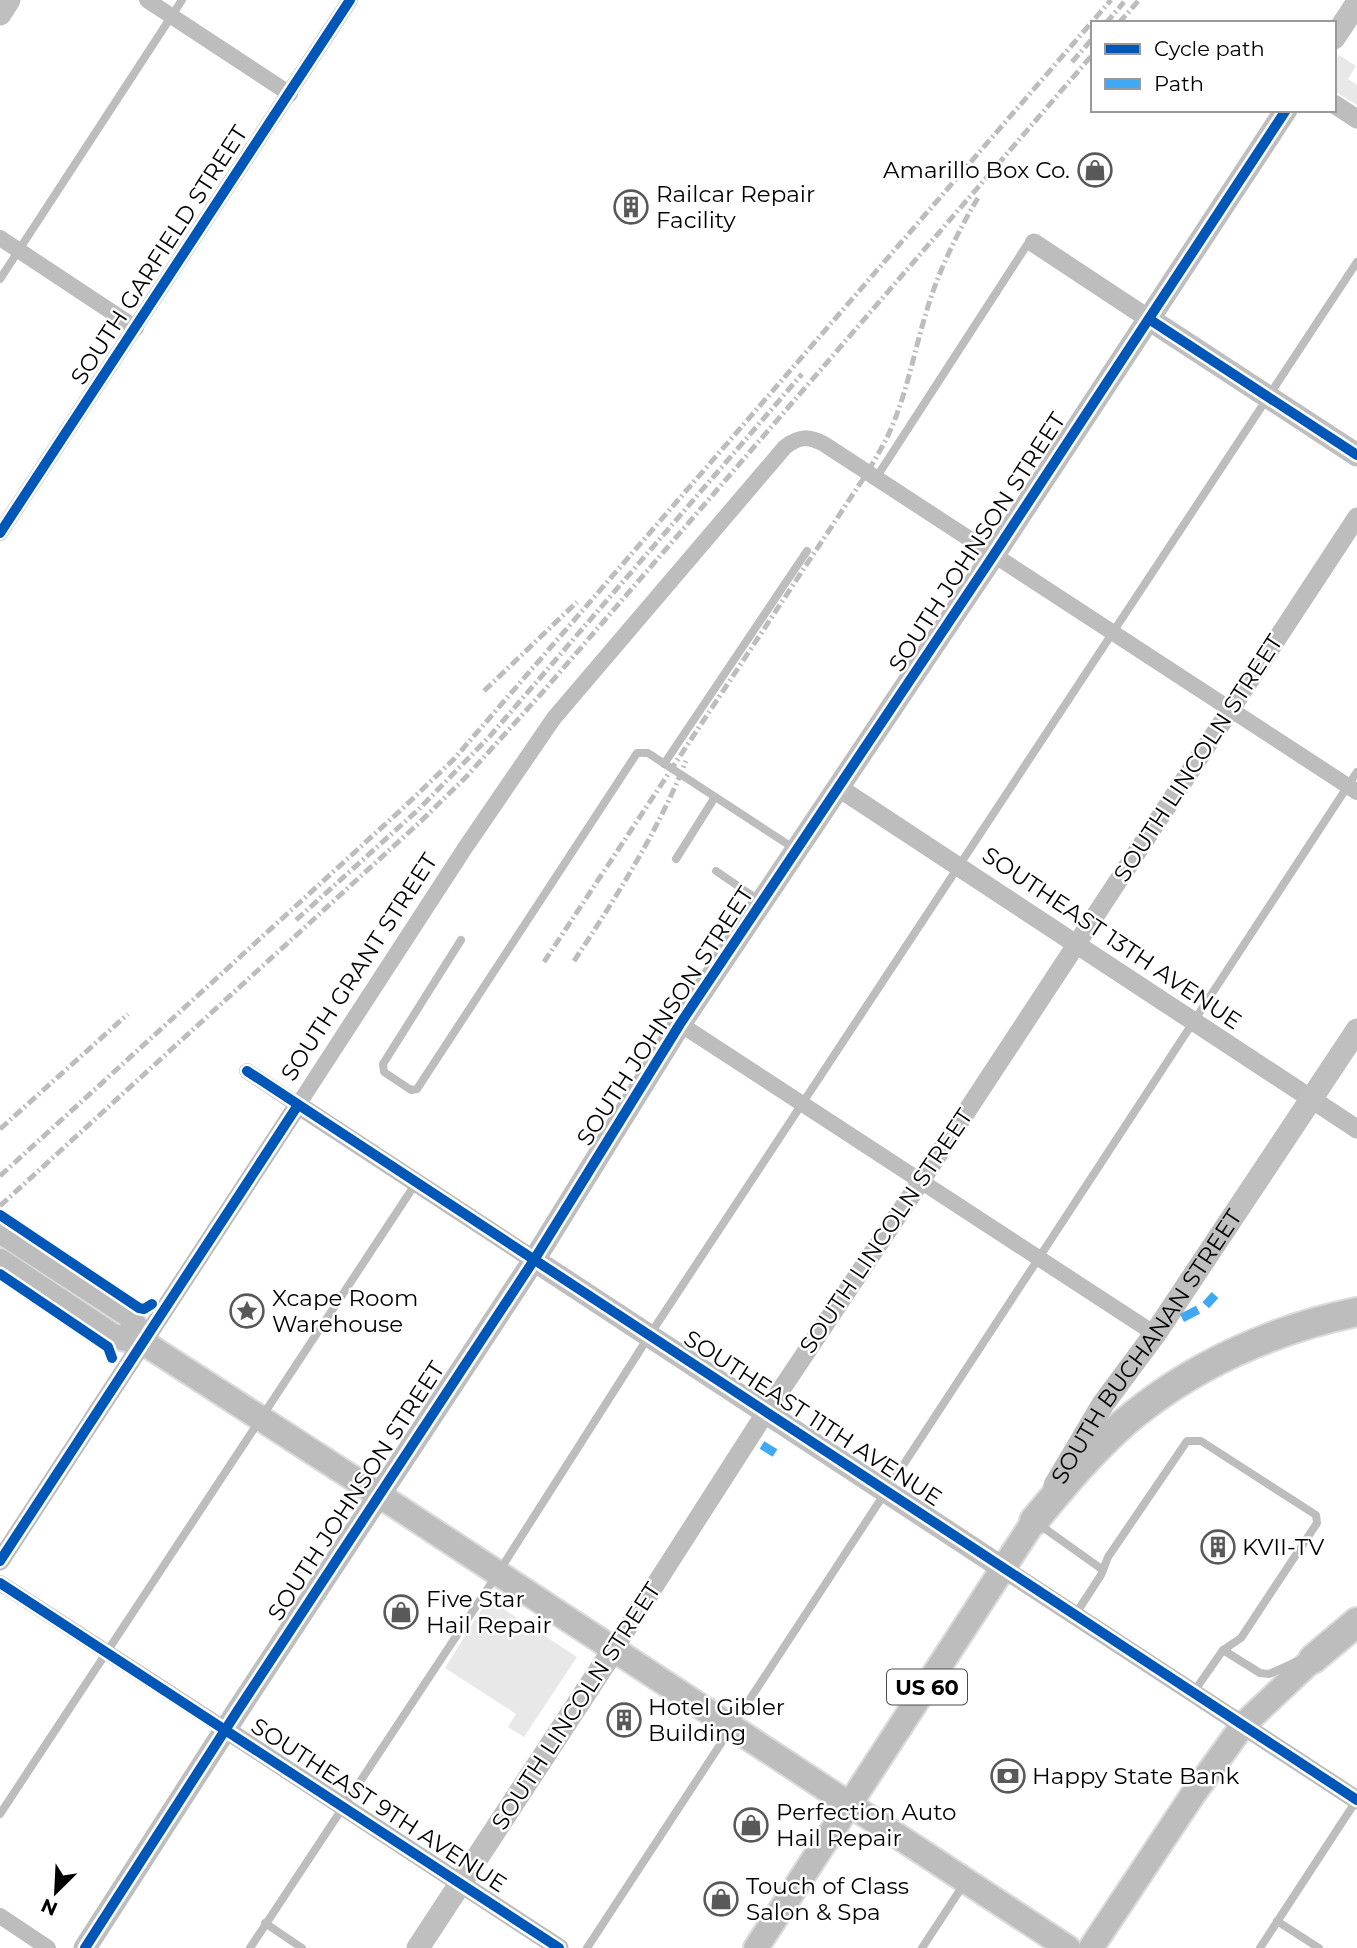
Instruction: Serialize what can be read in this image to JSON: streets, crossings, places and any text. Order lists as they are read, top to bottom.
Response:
{
  "streets": {
    "highway": ["US 60"],
    "main road": [
      "SOUTH JOHNSON STREET",
      "SOUTH LINCOLN STREET",
      "SOUTH BUCHANAN STREET",
      "SOUTHEAST 11TH AVENUE"
    ],
    "street": [
      "SOUTH GARFIELD STREET",
      "SOUTHEAST 13TH AVENUE",
      "SOUTH GRANT STREET",
      "SOUTHEAST 9TH AVENUE"
    ]
  },
  "crossings": [
    ["SOUTH JOHNSON STREET", "SOUTHEAST 13TH AVENUE"],
    ["SOUTH JOHNSON STREET", "SOUTHEAST 11TH AVENUE"],
    ["SOUTH JOHNSON STREET", "SOUTHEAST 9TH AVENUE"],
    ["SOUTH LINCOLN STREET", "SOUTHEAST 13TH AVENUE"],
    ["SOUTH LINCOLN STREET", "SOUTHEAST 11TH AVENUE"],
    ["SOUTH LINCOLN STREET", "SOUTHEAST 9TH AVENUE"],
    ["SOUTHEAST 13TH AVENUE", "SOUTH BUCHANAN STREET"],
    ["SOUTH GRANT STREET", "SOUTHEAST 11TH AVENUE"],
    ["SOUTH BUCHANAN STREET", "SOUTHEAST 11TH AVENUE"],
    ["SOUTH BUCHANAN STREET", "US 60"]
  ],
  "places": {
    "shop": [
      "Amarillo Box Co.",
      "Five Star Hail Repair",
      "Perfection Auto Hail Repair",
      "Touch of Class Salon & Spa"
    ],
    "building": ["Railcar Repair Facility", "KVII-TV", "Hotel Gibler Building"],
    "place": ["Xcape Room Warehouse"],
    "bank": ["Happy State Bank"]
  },
  "legend": ["Cycle path", "Path"],
  "north": "bottom left"
}
